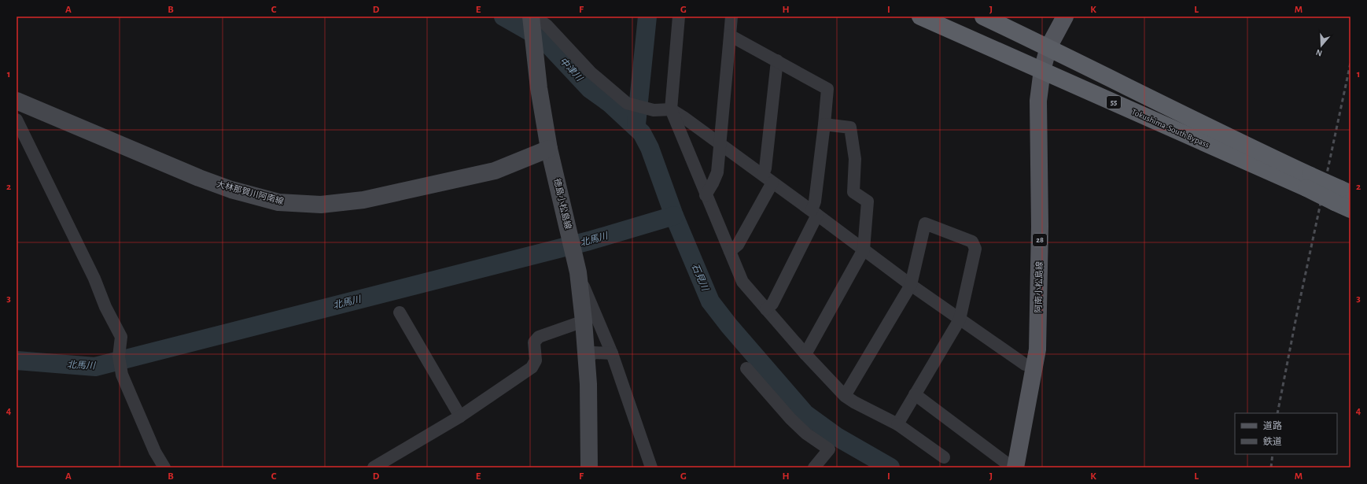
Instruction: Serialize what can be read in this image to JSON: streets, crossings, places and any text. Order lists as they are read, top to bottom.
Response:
{
  "streets": {
    "highway": ["55", "Tokushima-South Bypass"],
    "main road": [
      "大林那賀川阿南線",
      "徳島小松島線",
      "28",
      "阿南小松島線"
    ]
  },
  "crossings": [
    ["Tokushima-South Bypass", "阿南小松島線"],
    ["大林那賀川阿南線", "徳島小松島線"]
  ],
  "water": ["中津川", "北馬川", "石見川"],
  "legend": ["道路", "鉄道"],
  "north": "bottom",
  "grid": {
    "columns": [
      "A",
      "B",
      "C",
      "D",
      "E",
      "F",
      "G",
      "H",
      "I",
      "J",
      "K",
      "L",
      "M"
    ],
    "rows": [
      "1",
      "2",
      "3",
      "4"
    ]
  }
}
